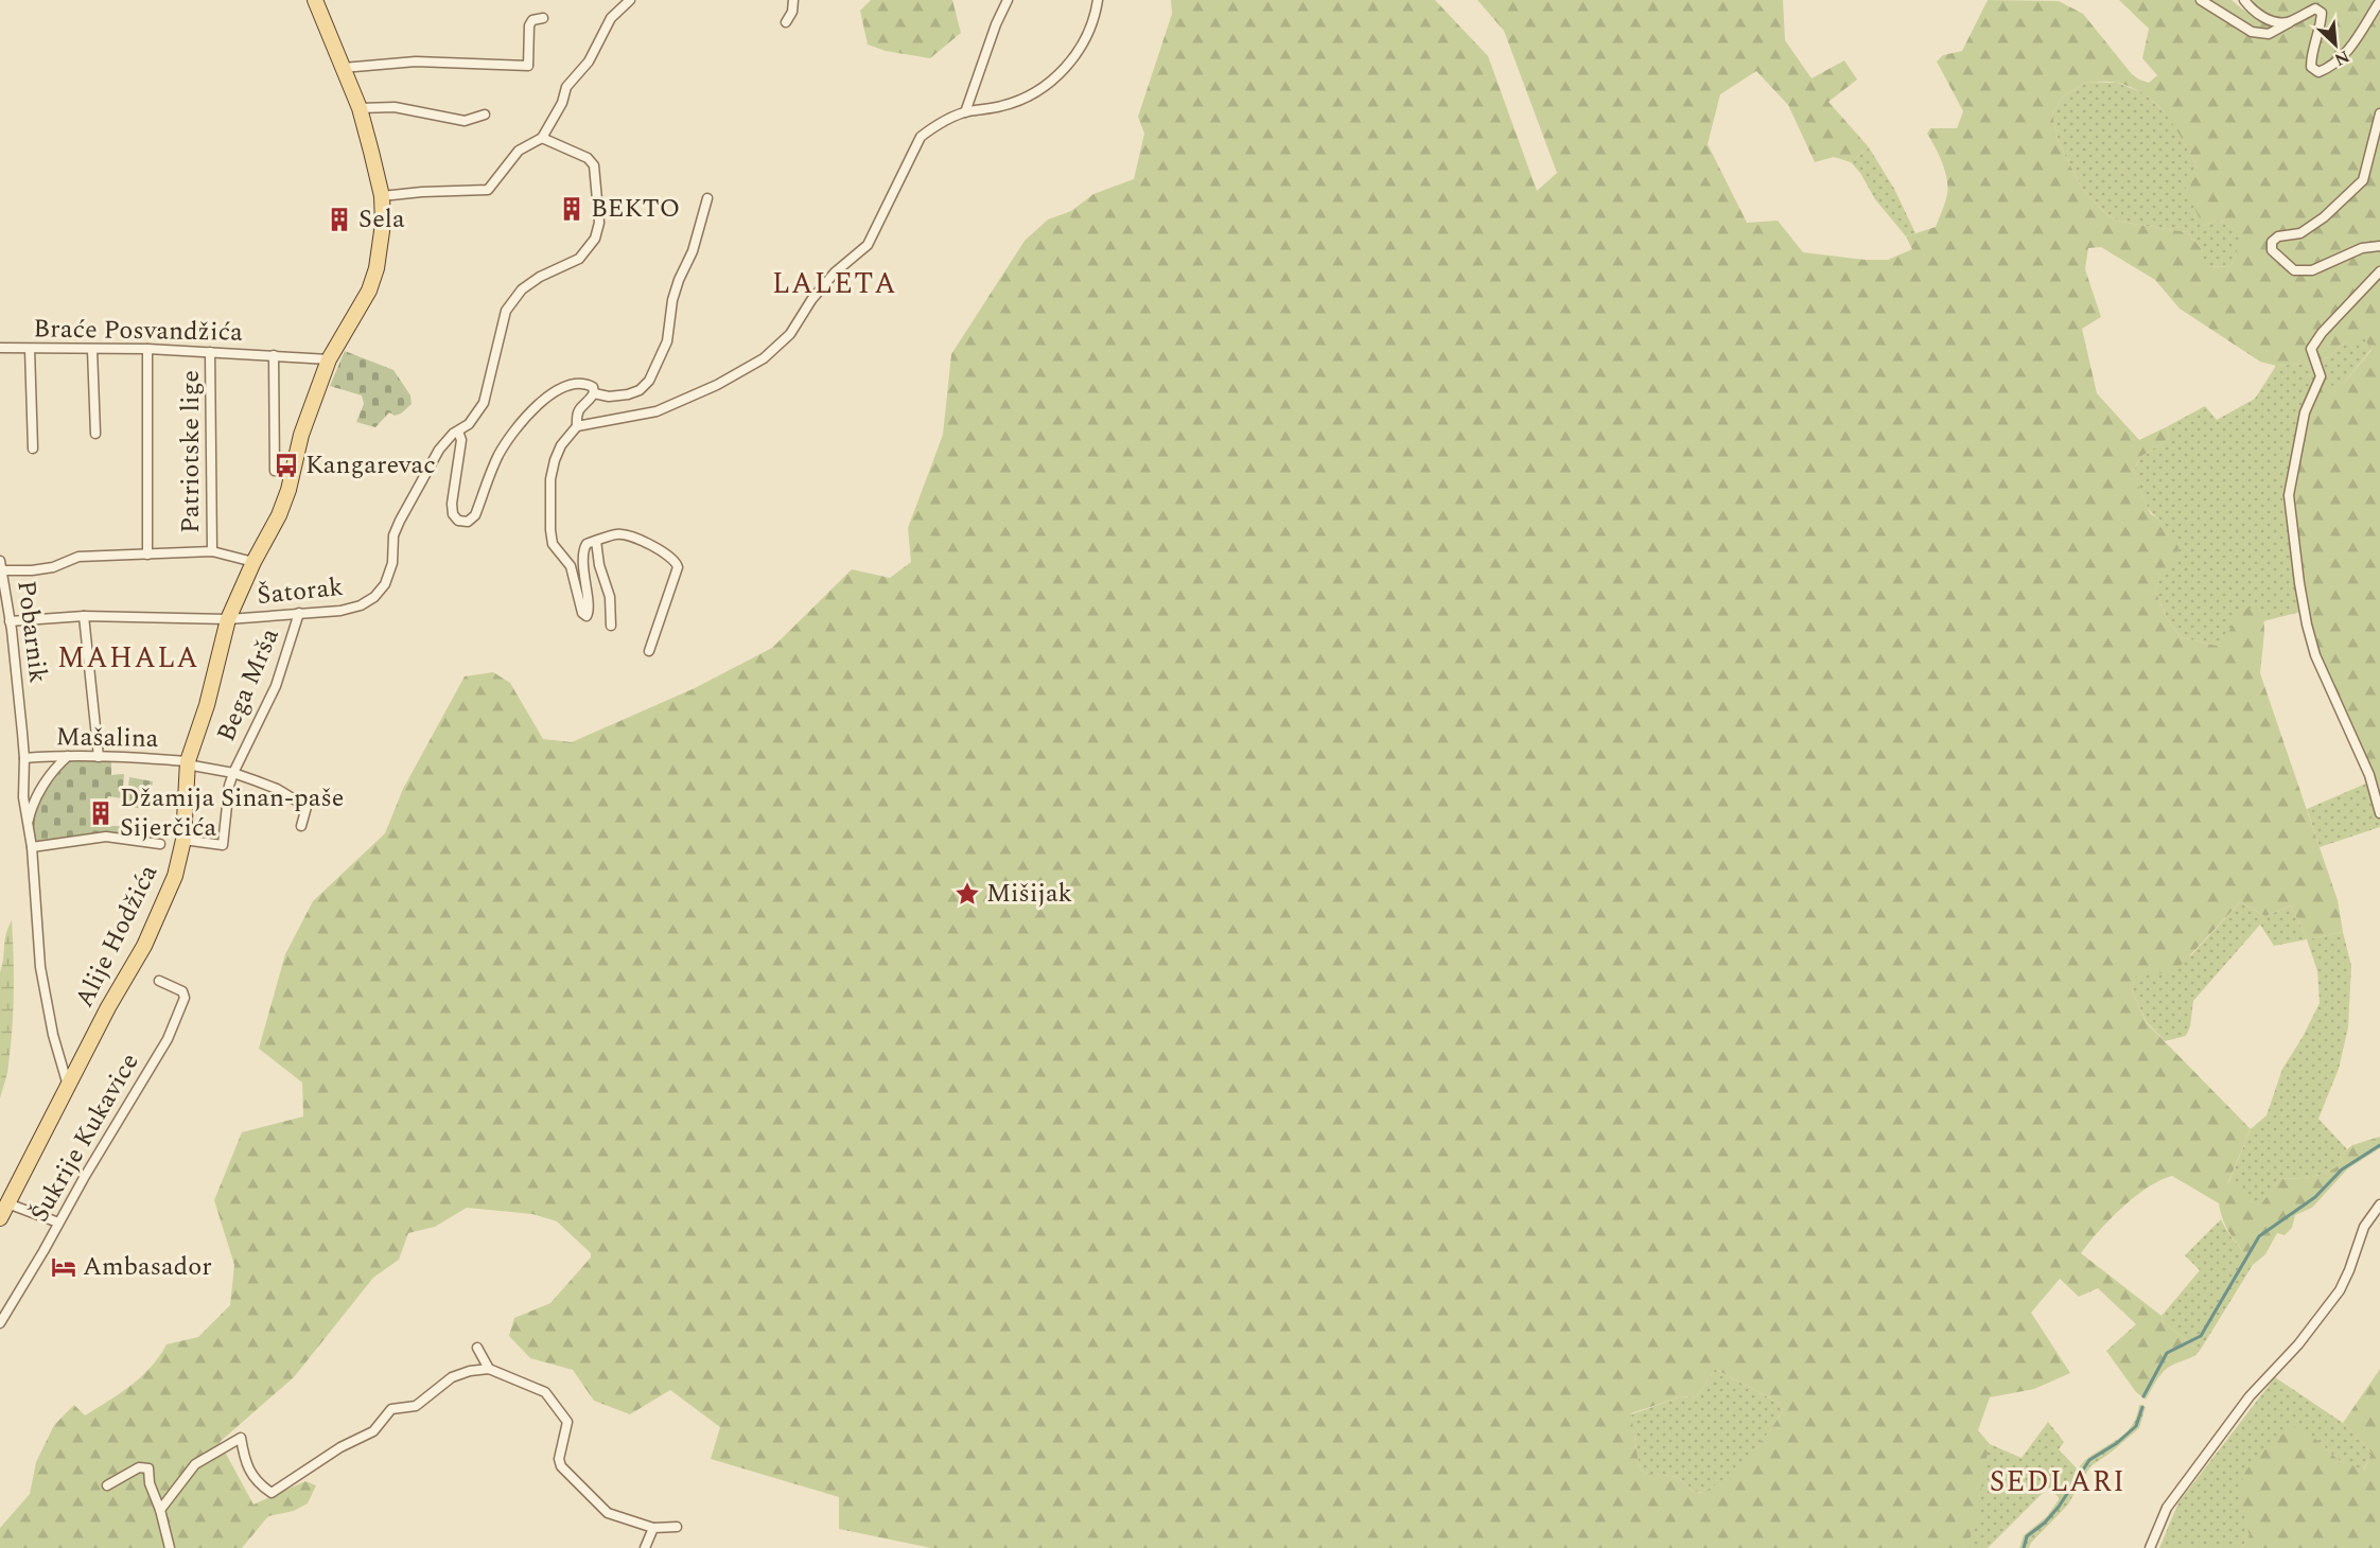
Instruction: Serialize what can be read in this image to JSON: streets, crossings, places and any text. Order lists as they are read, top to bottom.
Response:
{
  "streets": {
    "main road": ["Alije Hodžića"],
    "street": [
      "Braće Posvandžića",
      "Patriotske lige",
      "Šatorak",
      "Pobarnik",
      "Bega Mrša",
      "Mašalina",
      "Šukrije Kukavice"
    ]
  },
  "crossings": [
    ["Braće Posvandžića", "Patriotske lige"],
    ["Braće Posvandžića", "Alije Hodžića"],
    ["Šatorak", "Pobarnik"],
    ["Šatorak", "Bega Mrša"],
    ["Šatorak", "Alije Hodžića"],
    ["Pobarnik", "Mašalina"],
    ["Pobarnik", "Alije Hodžića"],
    ["Bega Mrša", "Mašalina"],
    ["Bega Mrša", "Alije Hodžića"],
    ["Mašalina", "Alije Hodžića"]
  ],
  "districts": ["LALETA", "MAHALA", "SEDLARI"],
  "places": {
    "building": ["BEKTO", "Sela", "Džamija Sinan-paše Sijerčića"],
    "bus stop": ["Kangarevac"],
    "place": ["Mišijak"],
    "hotel": ["Ambasador"]
  },
  "north": "bottom right"
}
